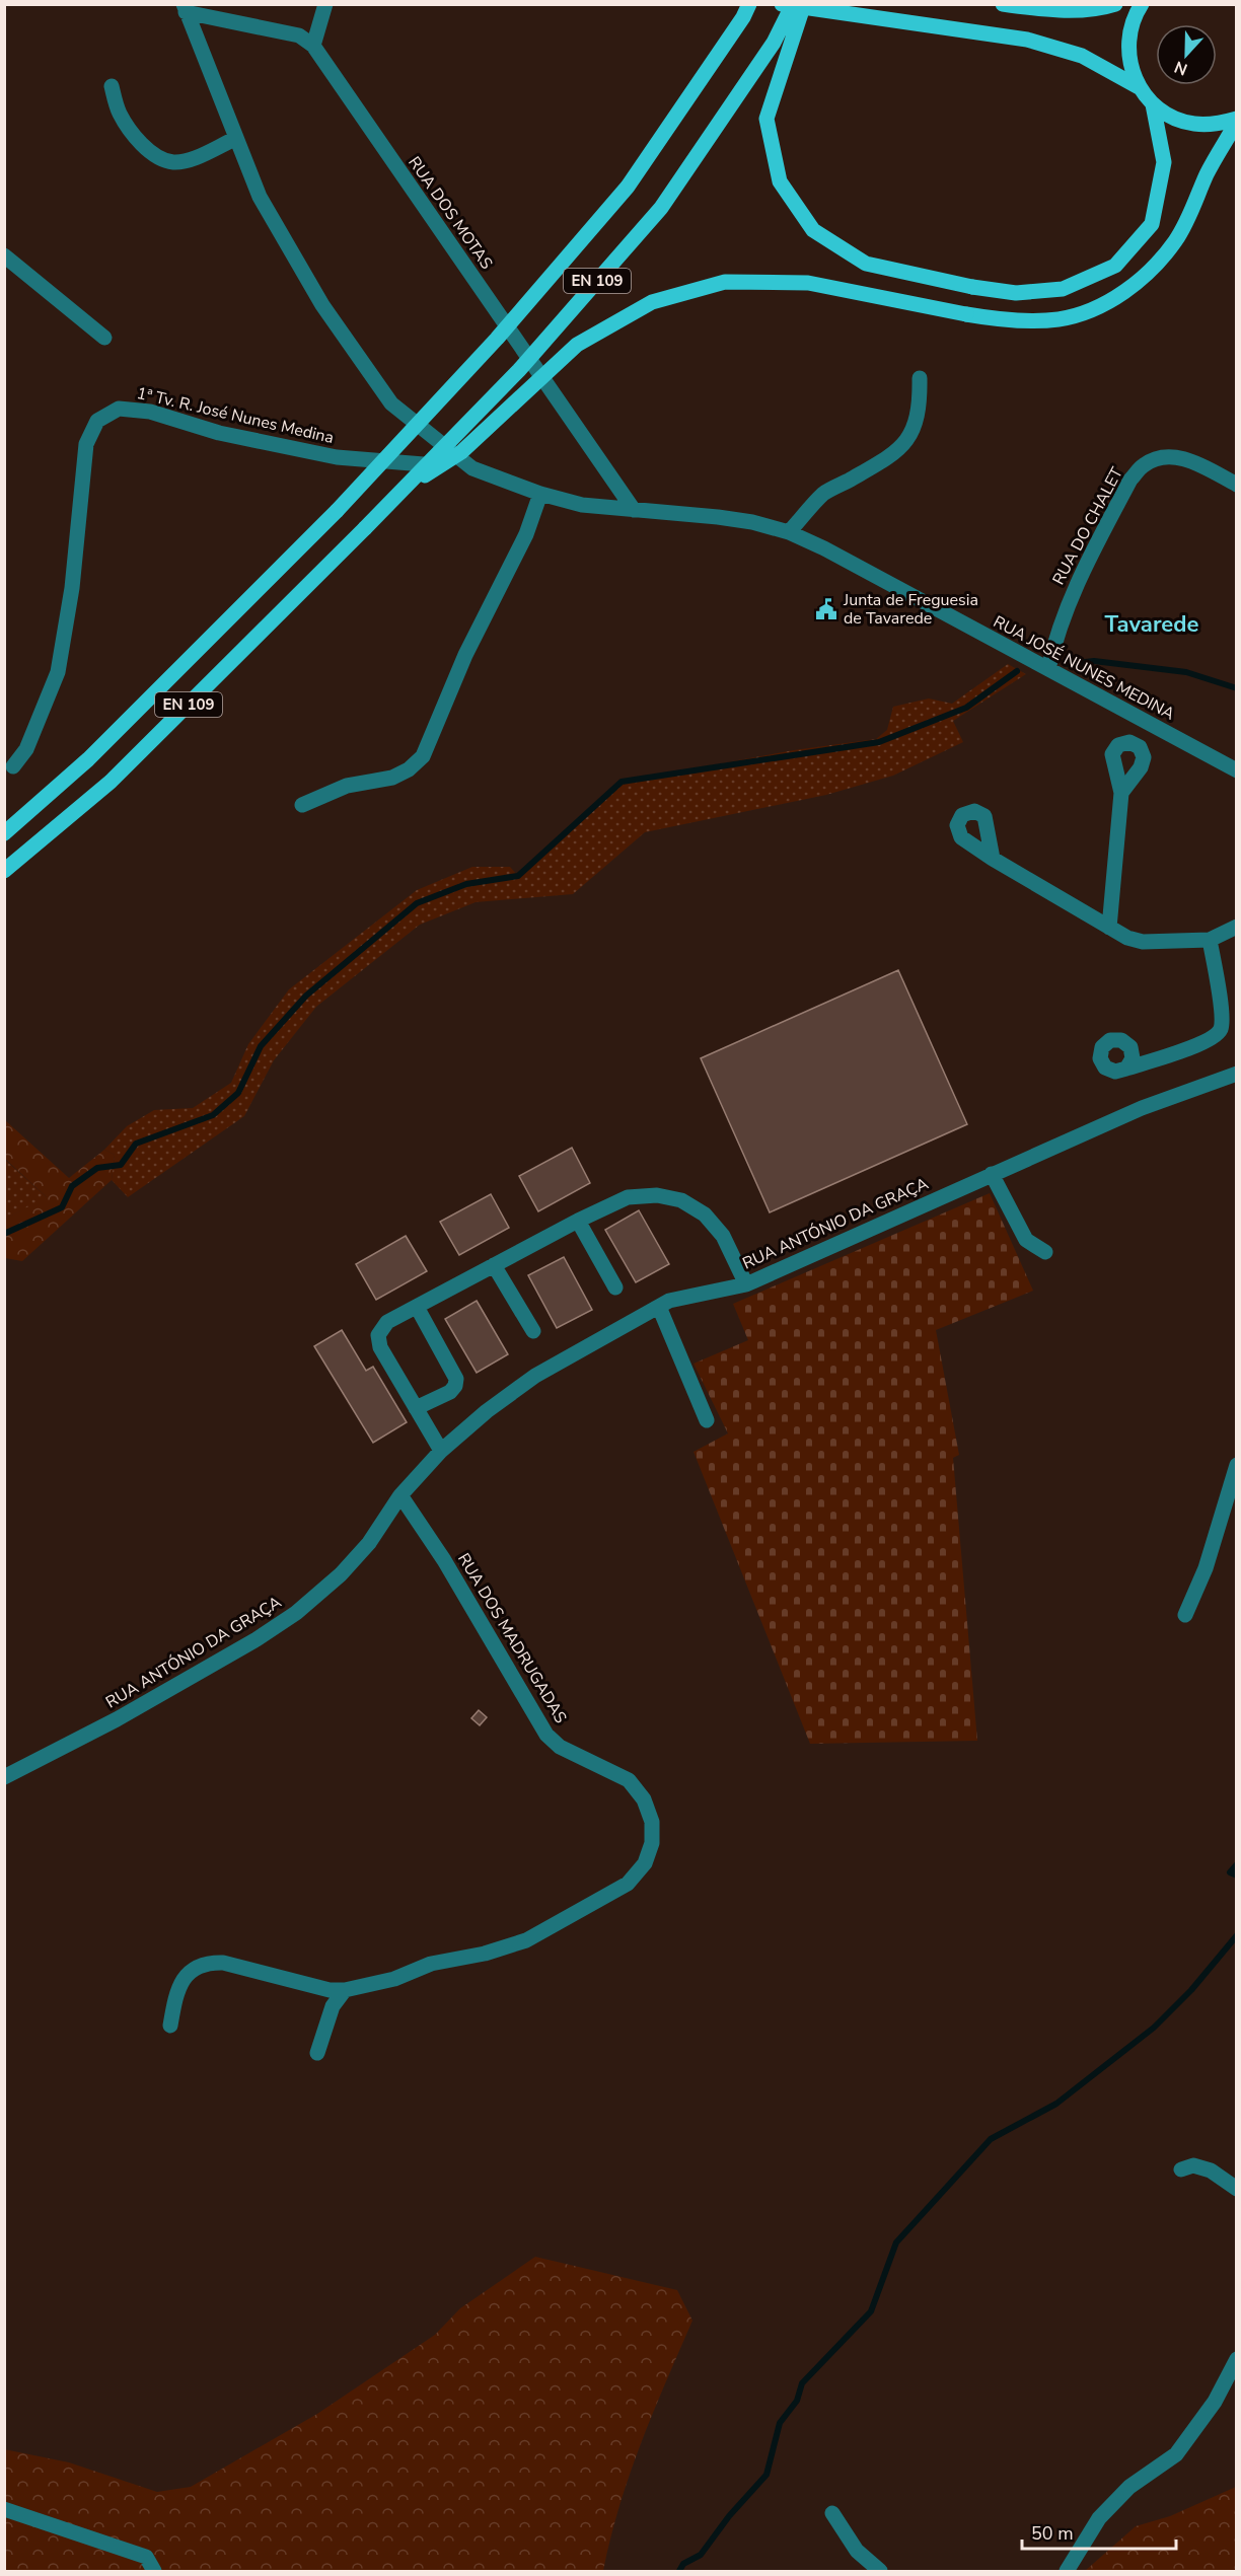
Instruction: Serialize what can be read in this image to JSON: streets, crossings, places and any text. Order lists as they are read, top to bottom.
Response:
{
  "streets": {
    "main road": ["EN 109"],
    "street": [
      "RUA DOS MOTAS",
      "1ª Tv. R. José Nunes Medina",
      "RUA DO CHALET",
      "RUA JOSÉ NUNES MEDINA",
      "RUA ANTÓNIO DA GRAÇA",
      "RUA DOS MADRUGADAS"
    ]
  },
  "crossings": [
    ["RUA DOS MOTAS", "RUA JOSÉ NUNES MEDINA"],
    ["1ª Tv. R. José Nunes Medina", "RUA JOSÉ NUNES MEDINA"],
    ["RUA DO CHALET", "RUA JOSÉ NUNES MEDINA"],
    ["RUA ANTÓNIO DA GRAÇA", "RUA DOS MADRUGADAS"]
  ],
  "districts": ["Tavarede"],
  "places": {
    "public building": ["Junta de Freguesia de Tavarede"]
  },
  "scale_bar": "50 m",
  "north": "bottom"
}
